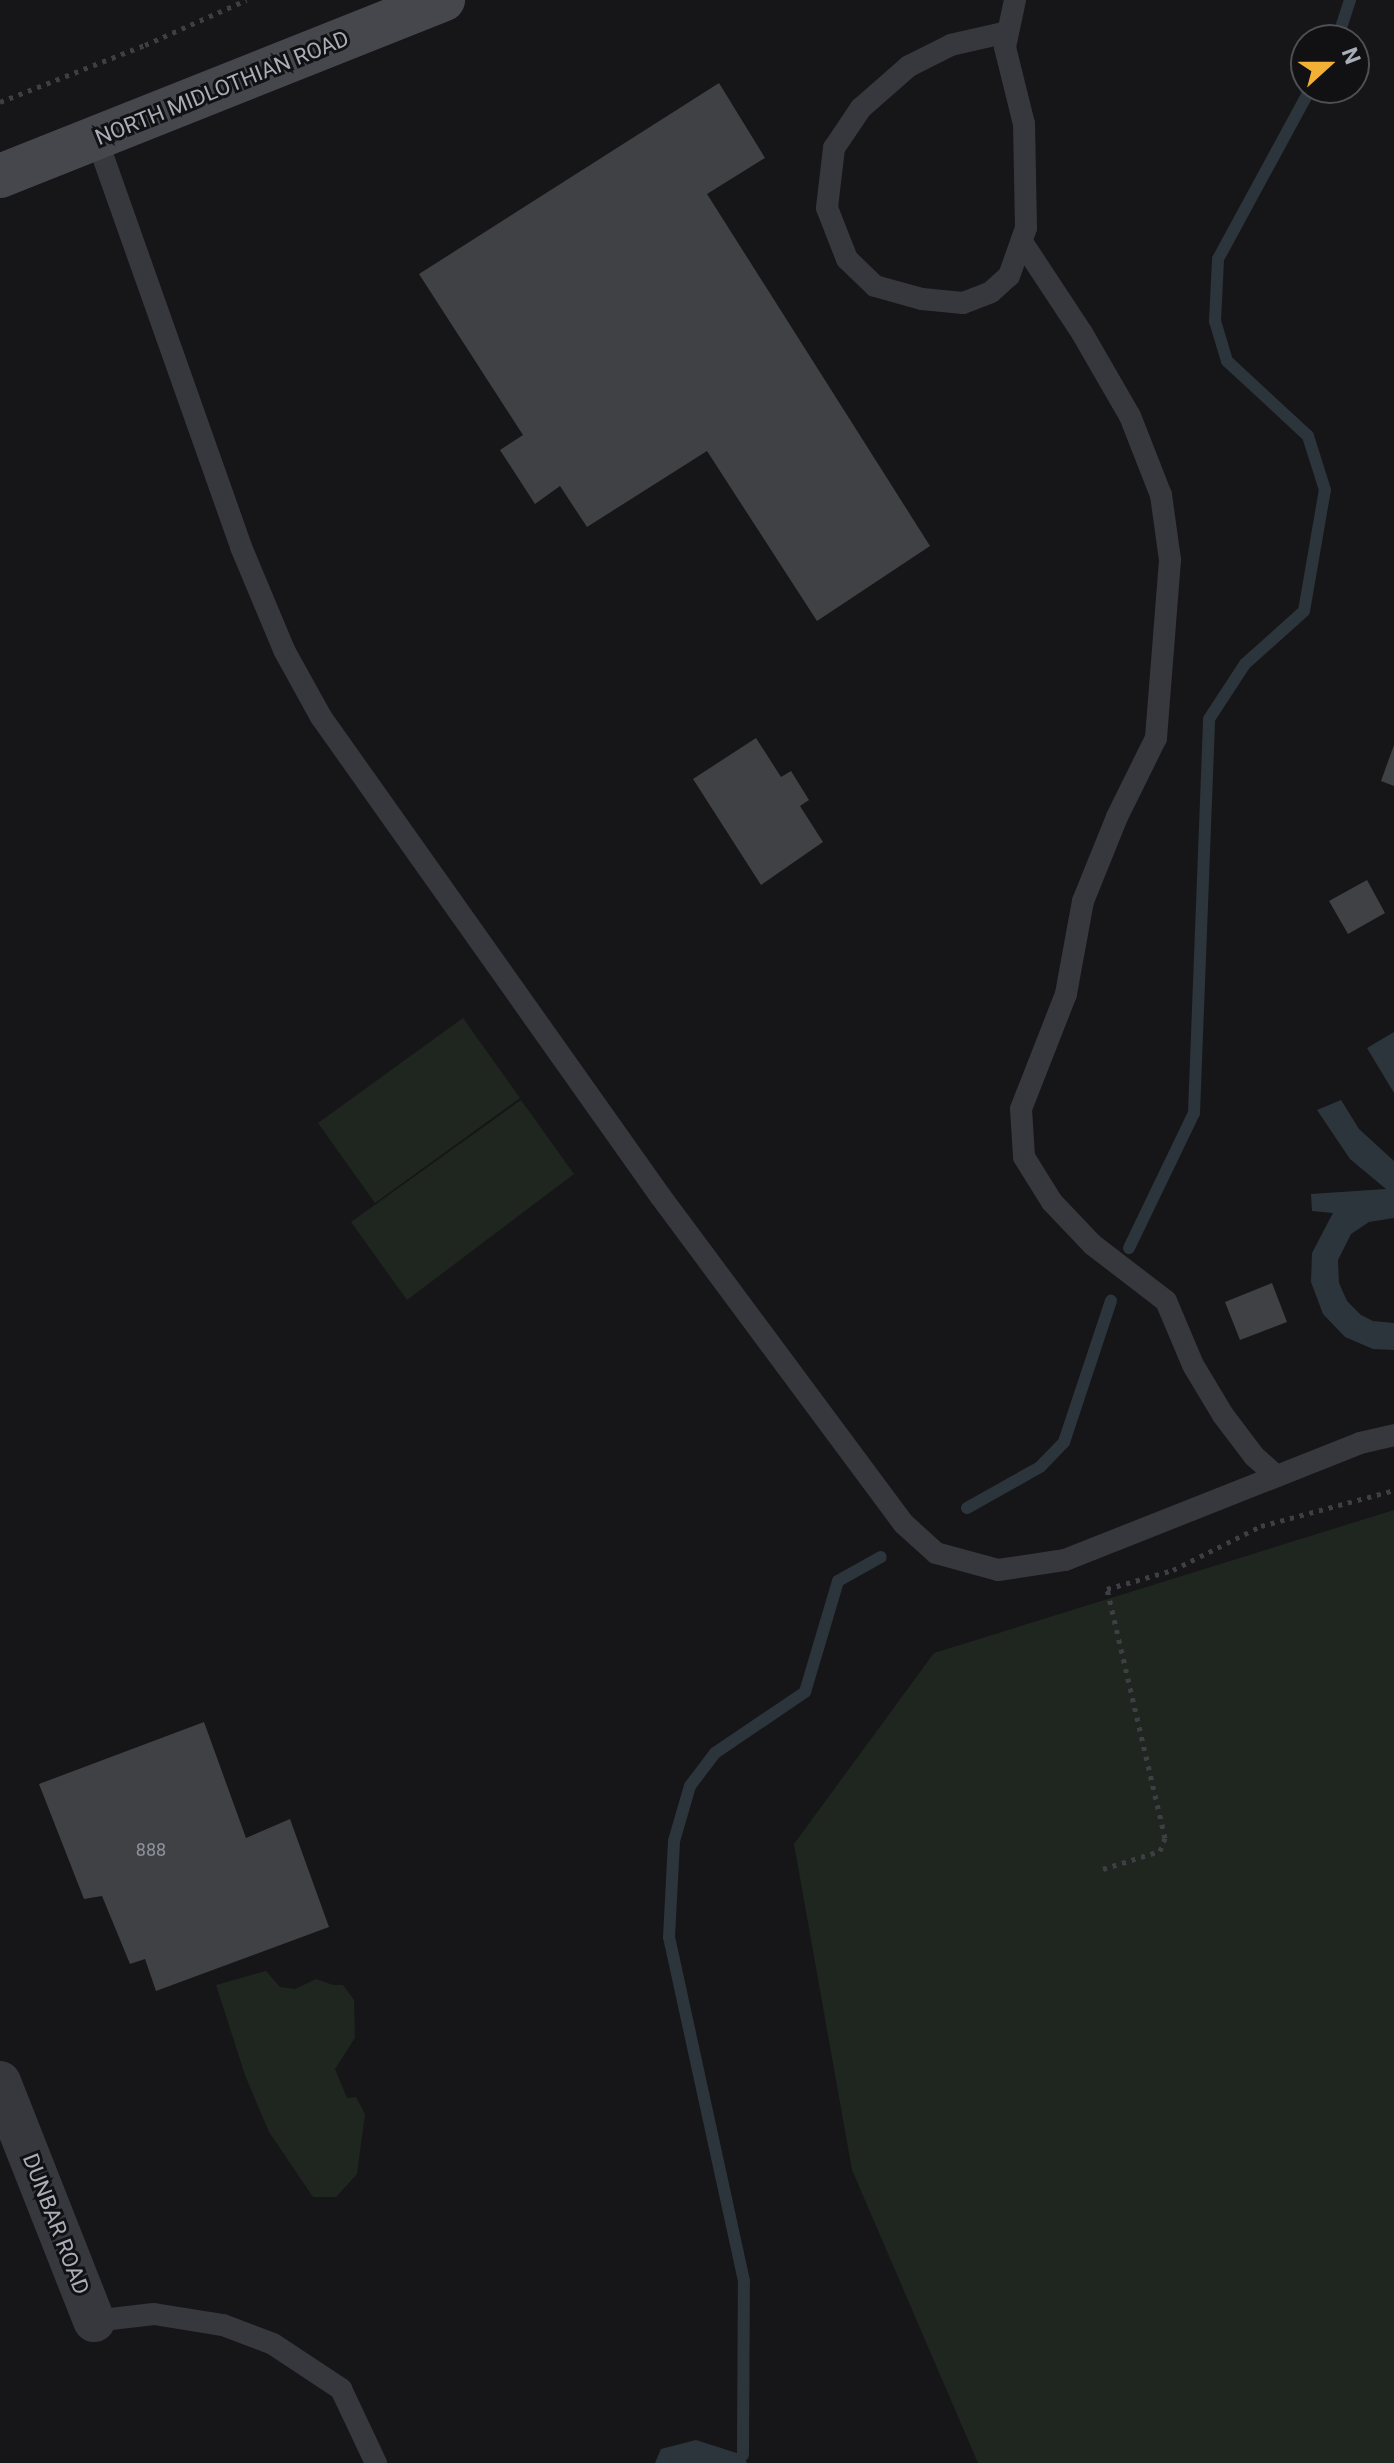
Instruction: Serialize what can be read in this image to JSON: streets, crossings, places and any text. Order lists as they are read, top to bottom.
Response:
{
  "streets": {
    "main road": ["NORTH MIDLOTHIAN ROAD"],
    "street": ["DUNBAR ROAD"]
  },
  "house_numbers": ["888"],
  "north": "right"
}
